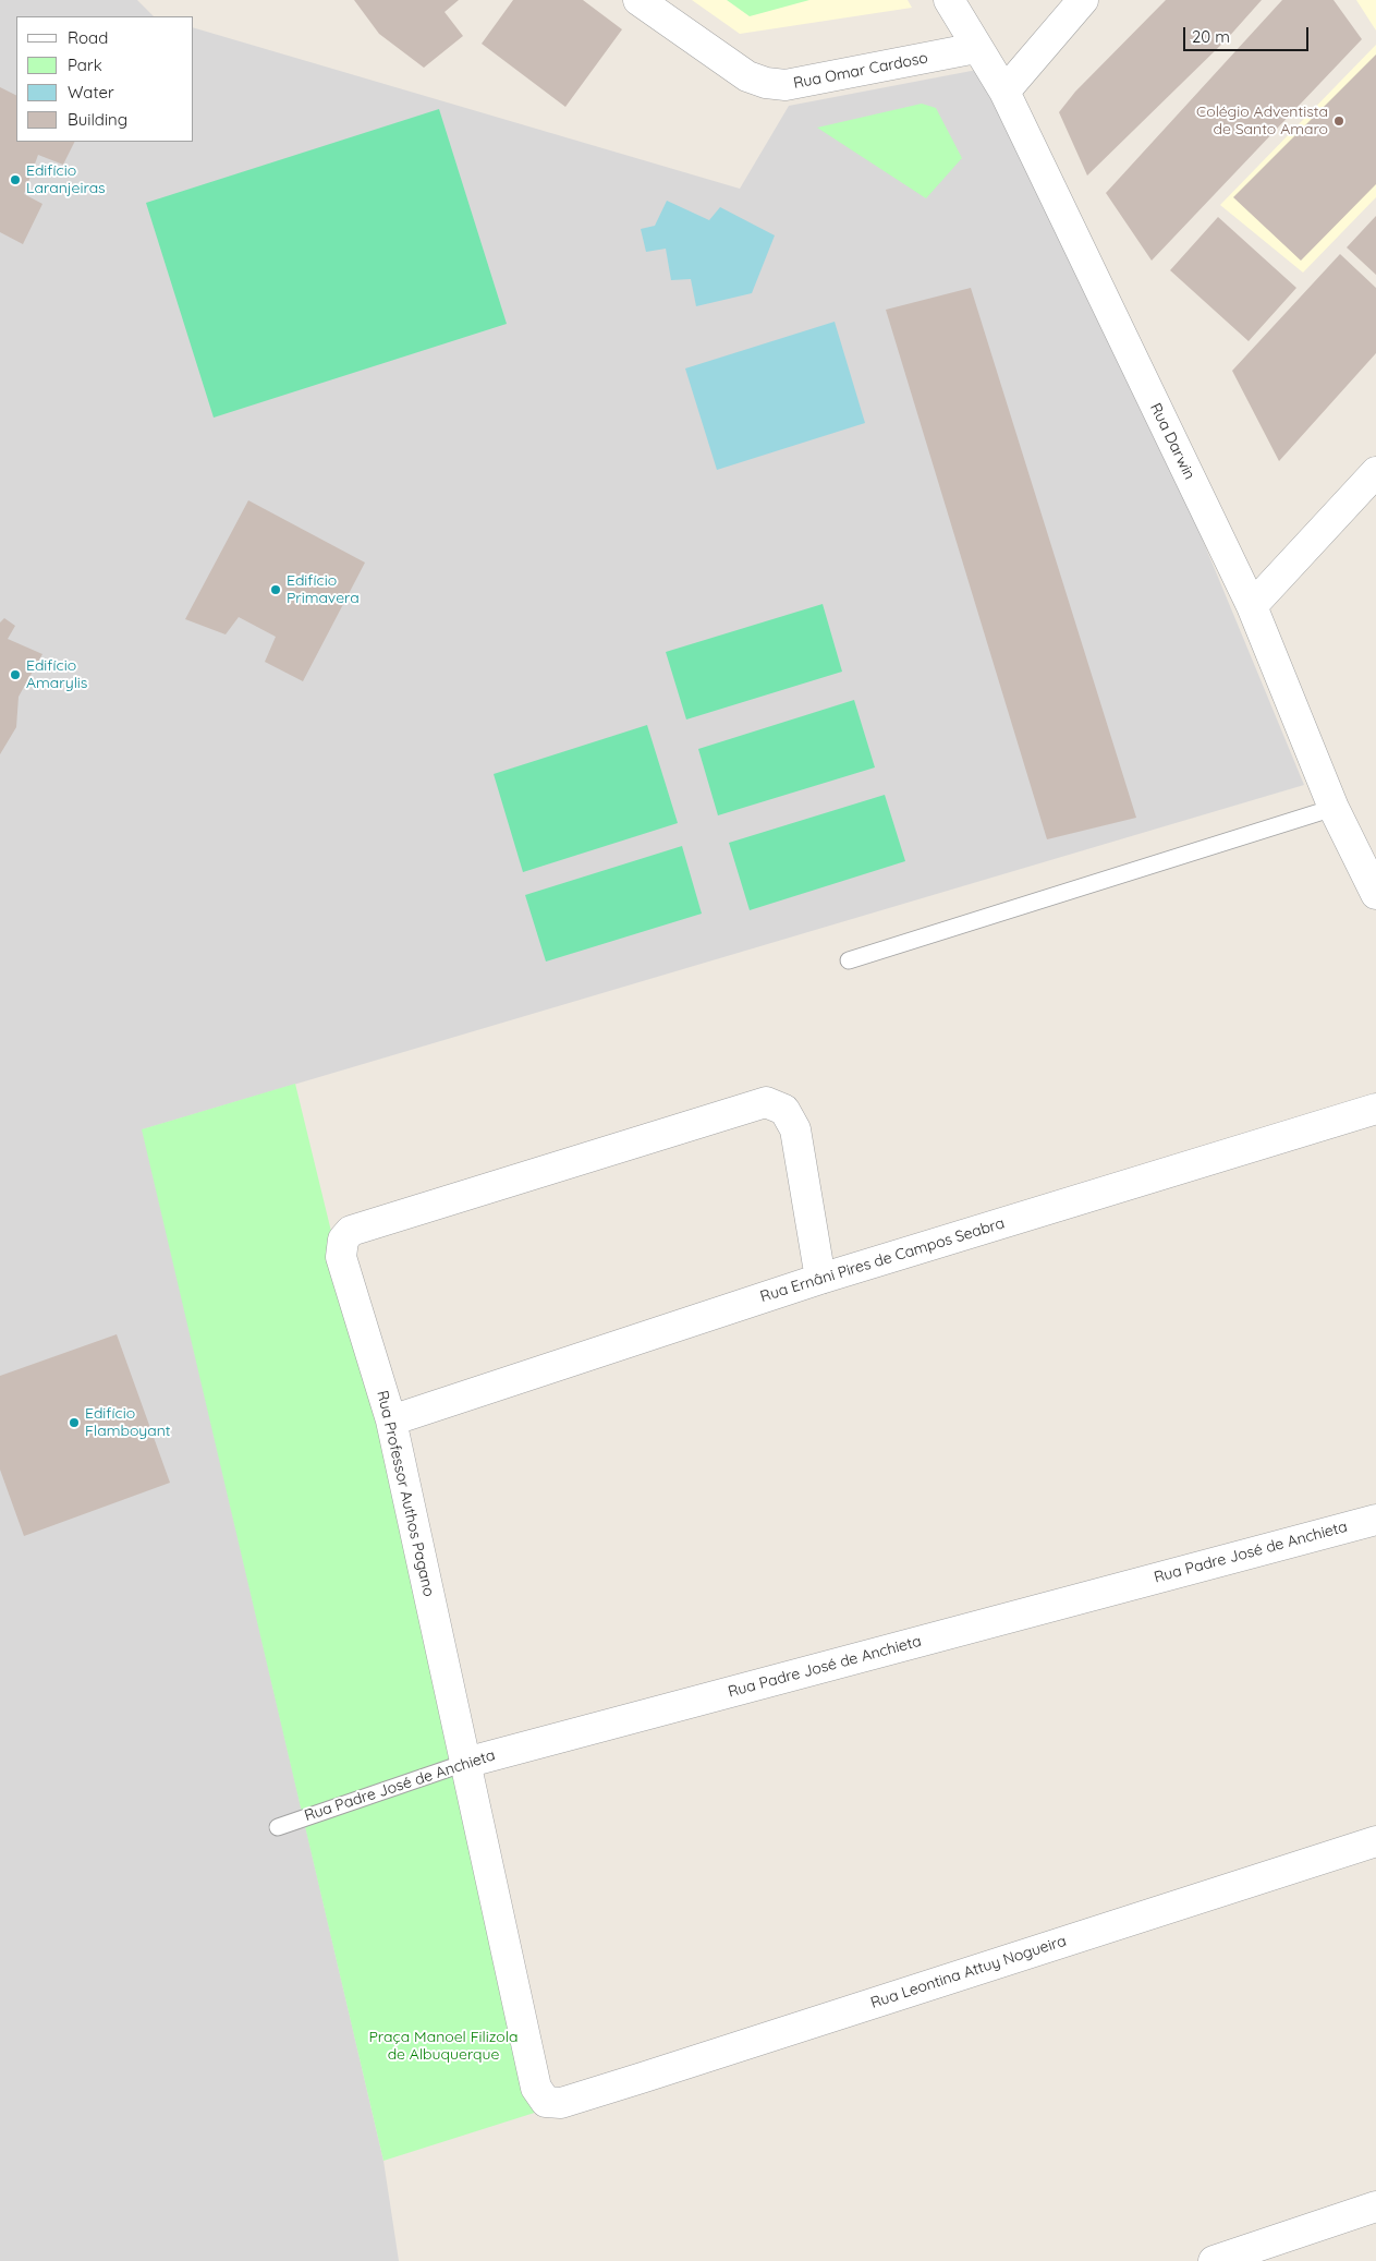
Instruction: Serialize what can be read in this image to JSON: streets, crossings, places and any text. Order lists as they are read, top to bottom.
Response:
{
  "streets": {
    "street": [
      "Rua Omar Cardoso",
      "Rua Darwin",
      "Rua Ernâni Pires de Campos Seabra",
      "Rua Professor Authos Pagano",
      "Rua Padre José de Anchieta",
      "Rua Leontina Attuy Nogueira"
    ]
  },
  "crossings": [
    ["Rua Omar Cardoso", "Rua Darwin"],
    ["Rua Ernâni Pires de Campos Seabra", "Rua Professor Authos Pagano"],
    ["Rua Professor Authos Pagano", "Rua Padre José de Anchieta"],
    ["Rua Professor Authos Pagano", "Rua Leontina Attuy Nogueira"]
  ],
  "parks": ["Praça Manoel Filizola de Albuquerque"],
  "places": [
    "Colégio Adventista de Santo Amaro",
    "Edifício Laranjeiras",
    "Edifício Primavera",
    "Edifício Amarylis",
    "Edifício Flamboyant"
  ],
  "legend": [
    "Road",
    "Park",
    "Water",
    "Building"
  ],
  "scale_bar": "20 m"
}
